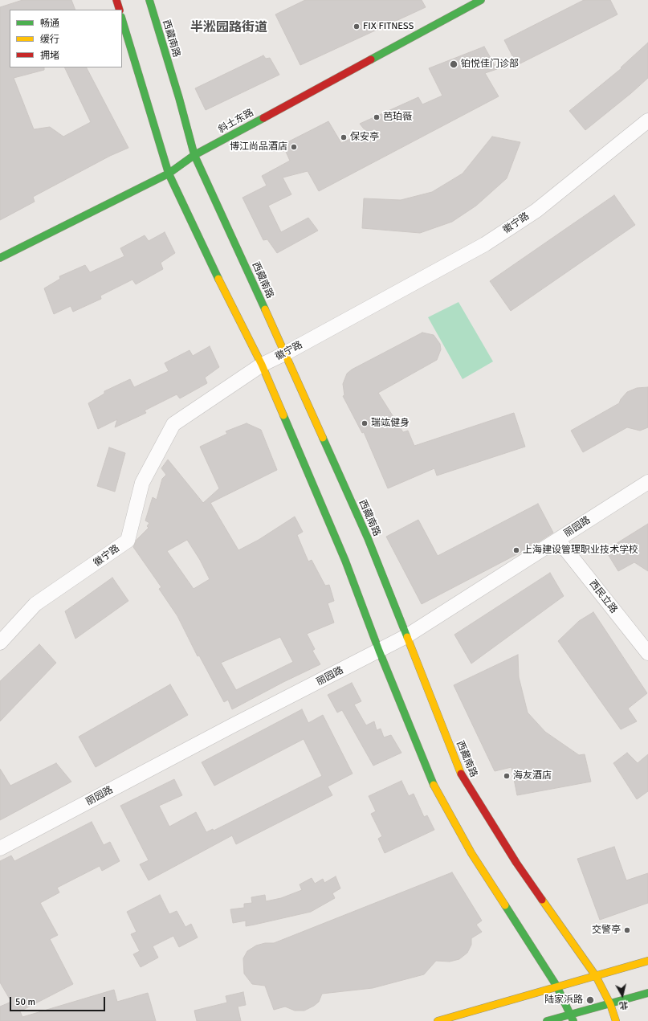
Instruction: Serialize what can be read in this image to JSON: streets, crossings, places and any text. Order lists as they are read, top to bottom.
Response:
{
  "streets": {
    "main road": ["西藏南路", "斜土东路"],
    "street": ["徽宁路", "丽园路", "西民立路"]
  },
  "crossings": [
    ["西藏南路", "斜土东路"],
    ["西藏南路", "徽宁路"],
    ["西藏南路", "丽园路"],
    ["丽园路", "西民立路"]
  ],
  "districts": ["半淞园路街道"],
  "places": [
    "FIX FITNESS",
    "铂悦佳门诊部",
    "芭珀薇",
    "保安亭",
    "博江尚品酒店",
    "瑞竑健身",
    "上海建设管理职业技术学校",
    "海友酒店",
    "交警亭",
    "陆家浜路"
  ],
  "legend": ["畅通", "缓行", "拥堵"],
  "scale_bar": "50 m",
  "north": "bottom"
}
